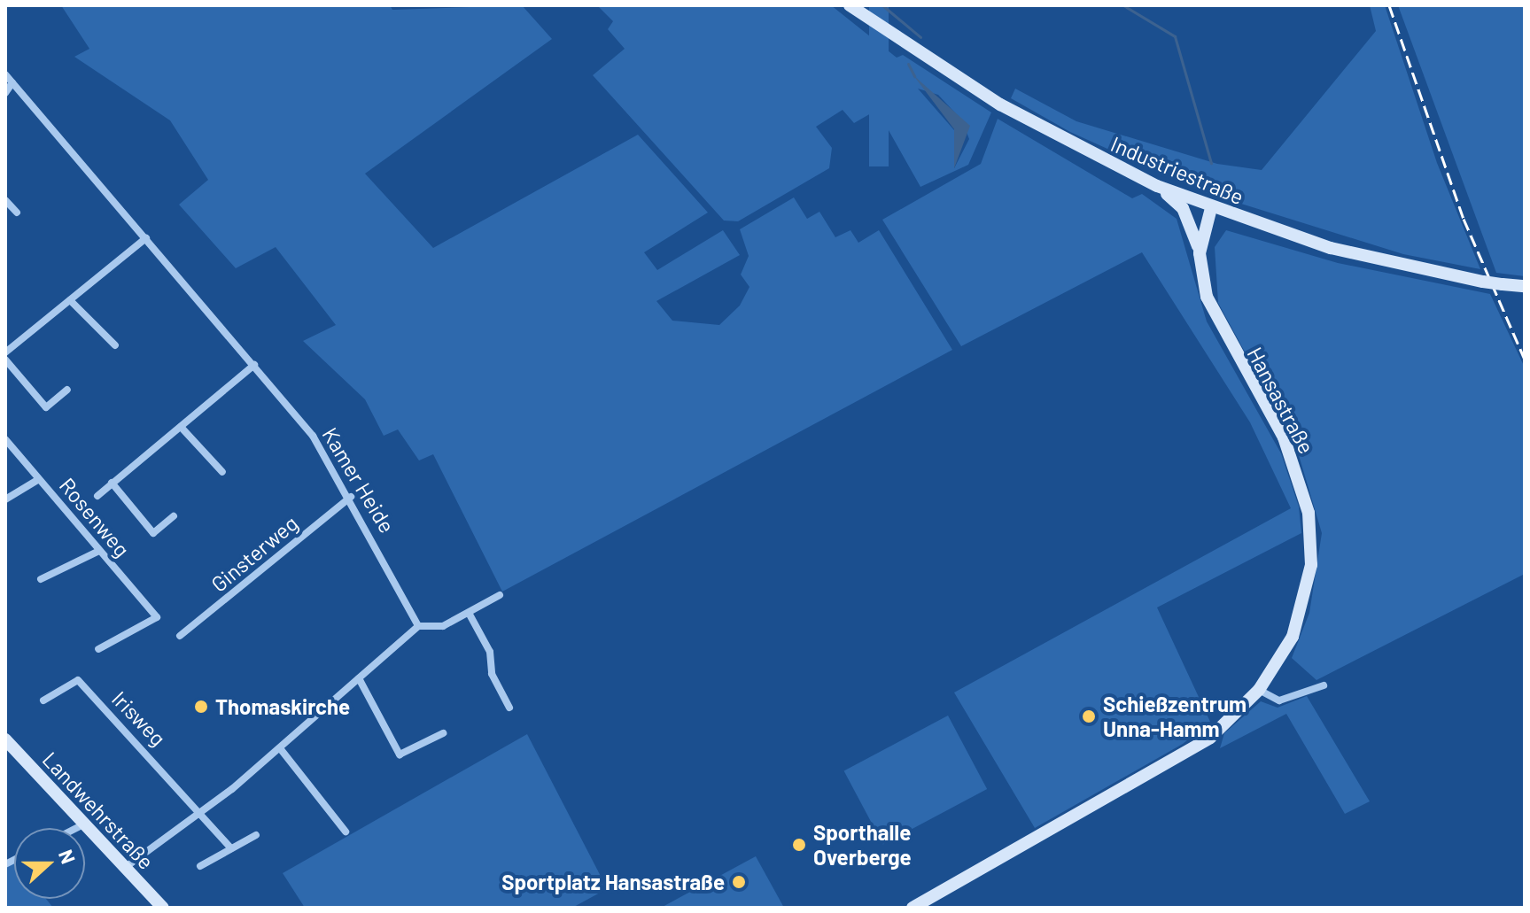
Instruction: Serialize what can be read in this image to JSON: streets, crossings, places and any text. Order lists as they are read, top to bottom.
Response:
{
  "streets": {
    "street": [
      "Industriestraße",
      "Hansastraße",
      "Kamer Heide",
      "Rosenweg",
      "Ginsterweg",
      "Irisweg",
      "Landwehrstraße"
    ]
  },
  "crossings": [
    ["Industriestraße", "Hansastraße"],
    ["Kamer Heide", "Ginsterweg"]
  ],
  "places": [
    "Thomaskirche",
    "Schießzentrum Unna-Hamm",
    "Sporthalle Overberge",
    "Sportplatz Hansastraße"
  ],
  "north": "right"
}
